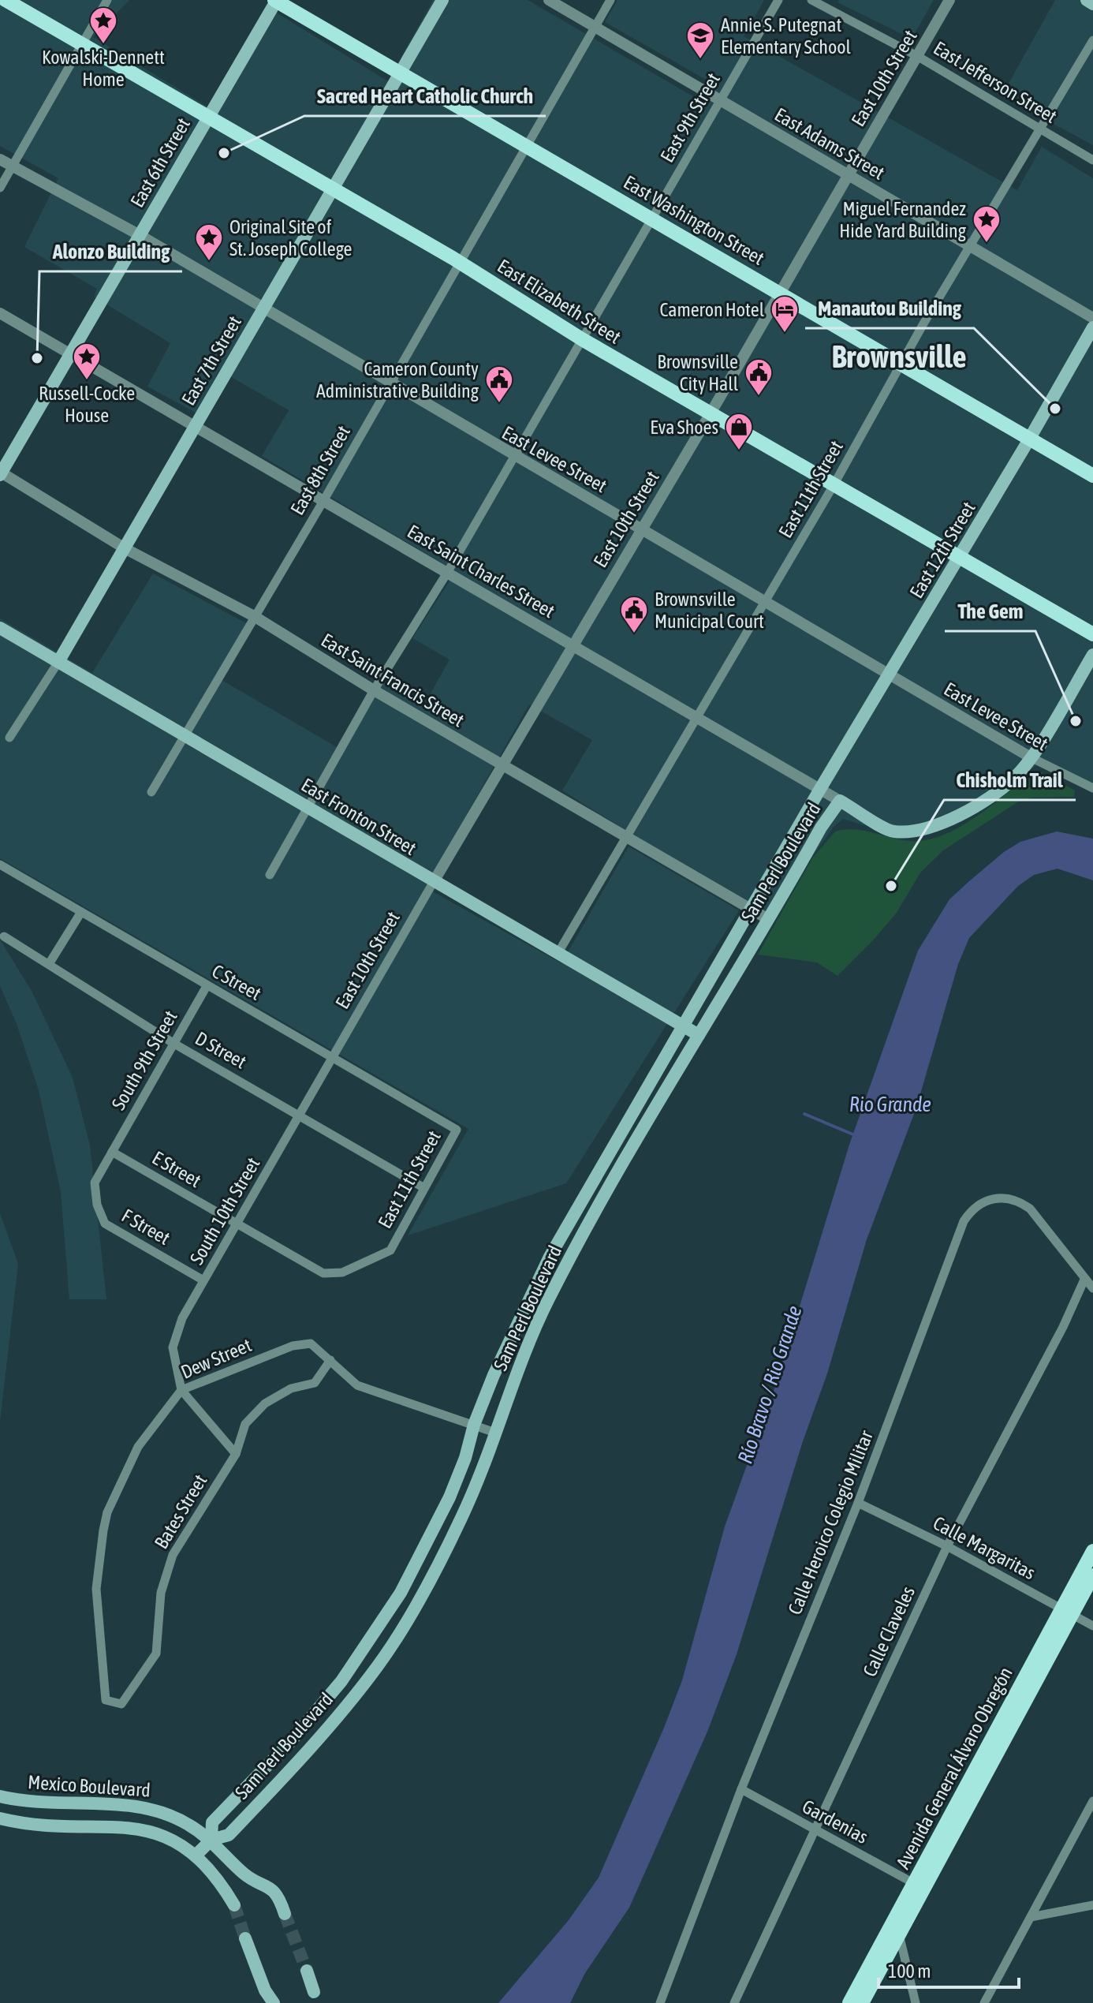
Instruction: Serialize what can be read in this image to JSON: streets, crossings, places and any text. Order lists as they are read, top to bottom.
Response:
{
  "streets": {
    "main road": [
      "East 6th Street",
      "East Washington Street",
      "East Elizabeth Street",
      "East 7th Street",
      "East 12th Street",
      "East Saint Charles Street",
      "East Fronton Street",
      "Sam Perl Boulevard",
      "Avenida General Álvaro Obregón",
      "Mexico Boulevard"
    ],
    "street": [
      "East 10th Street",
      "East Jefferson Street",
      "East 9th Street",
      "East Adams Street",
      "East Levee Street",
      "East 8th Street",
      "East 11th Street",
      "East Saint Francis Street",
      "C Street",
      "D Street",
      "South 9th Street",
      "E Street",
      "South 10th Street",
      "F Street",
      "Dew Street",
      "Bates Street",
      "Calle Heroico Colegio Militar",
      "Calle Margaritas",
      "Calle Claveles",
      "Gardenias"
    ]
  },
  "crossings": [
    ["East 10th Street", "East Jefferson Street"],
    ["East 10th Street", "East Adams Street"],
    ["East 10th Street", "East Washington Street"],
    ["East 10th Street", "East Elizabeth Street"],
    ["East 10th Street", "East Levee Street"],
    ["East 10th Street", "East Saint Charles Street"],
    ["East 10th Street", "East Saint Francis Street"],
    ["East 10th Street", "East Fronton Street"],
    ["East 10th Street", "C Street"],
    ["East 10th Street", "South 10th Street"],
    ["East Jefferson Street", "East 11th Street"],
    ["East 9th Street", "East Adams Street"],
    ["East 9th Street", "East Washington Street"],
    ["East 9th Street", "East Elizabeth Street"],
    ["East 9th Street", "East Levee Street"],
    ["East 9th Street", "East Saint Charles Street"],
    ["East 9th Street", "East Saint Francis Street"],
    ["East 9th Street", "East Fronton Street"],
    ["East Adams Street", "East 8th Street"],
    ["East Adams Street", "East 11th Street"],
    ["East 6th Street", "East Washington Street"],
    ["East 6th Street", "East Elizabeth Street"],
    ["East 6th Street", "East Levee Street"],
    ["East 6th Street", "East Saint Charles Street"],
    ["East 6th Street", "East Saint Francis Street"],
    ["East Washington Street", "East 7th Street"],
    ["East Washington Street", "East 8th Street"],
    ["East Washington Street", "East 11th Street"],
    ["East Washington Street", "East 12th Street"],
    ["East Elizabeth Street", "East 7th Street"],
    ["East Elizabeth Street", "East 8th Street"],
    ["East Elizabeth Street", "East 11th Street"],
    ["East Elizabeth Street", "East 12th Street"],
    ["East 7th Street", "East Levee Street"],
    ["East 7th Street", "East Saint Charles Street"],
    ["East 7th Street", "East Saint Francis Street"],
    ["East 7th Street", "East Fronton Street"],
    ["East Levee Street", "East 8th Street"],
    ["East Levee Street", "East 11th Street"],
    ["East Levee Street", "East 12th Street"],
    ["East Levee Street", "East Saint Charles Street"],
    ["East 8th Street", "East Saint Charles Street"],
    ["East 8th Street", "East Saint Francis Street"],
    ["East 8th Street", "East Fronton Street"],
    ["East 11th Street", "East Saint Charles Street"],
    ["East 11th Street", "East Saint Francis Street"],
    ["East 11th Street", "East Fronton Street"],
    ["East 11th Street", "C Street"],
    ["East 11th Street", "D Street"],
    ["East 11th Street", "E Street"],
    ["East 12th Street", "East Saint Charles Street"],
    ["East 12th Street", "Sam Perl Boulevard"],
    ["East Saint Charles Street", "Sam Perl Boulevard"],
    ["East Saint Francis Street", "Sam Perl Boulevard"],
    ["East Fronton Street", "Sam Perl Boulevard"],
    ["Sam Perl Boulevard", "Dew Street"],
    ["Sam Perl Boulevard", "Mexico Boulevard"],
    ["C Street", "South 9th Street"],
    ["C Street", "South 10th Street"],
    ["D Street", "South 9th Street"],
    ["D Street", "South 10th Street"],
    ["South 9th Street", "E Street"],
    ["South 9th Street", "F Street"],
    ["E Street", "South 10th Street"],
    ["E Street", "F Street"],
    ["South 10th Street", "F Street"],
    ["South 10th Street", "Dew Street"],
    ["Dew Street", "Bates Street"],
    ["Calle Heroico Colegio Militar", "Calle Margaritas"],
    ["Calle Heroico Colegio Militar", "Calle Claveles"],
    ["Calle Heroico Colegio Militar", "Gardenias"],
    ["Calle Margaritas", "Calle Claveles"],
    ["Calle Margaritas", "Avenida General Álvaro Obregón"],
    ["Calle Claveles", "Gardenias"],
    ["Avenida General Álvaro Obregón", "Gardenias"]
  ],
  "districts": ["Brownsville"],
  "water": ["Rio Grande", "Río Bravo / Rio Grande"],
  "places": {
    "place": [
      "Kowalski-Dennett Home",
      "Miguel Fernandez Hide Yard Building",
      "Original Site of St. Joseph College",
      "Russell-Cocke House"
    ],
    "school or university": ["Annie S. Putegnat Elementary School"],
    "other": [
      "Sacred Heart Catholic Church",
      "Alonzo Building",
      "Manautou Building",
      "The Gem",
      "Chisholm Trail"
    ],
    "hotel": ["Cameron Hotel"],
    "public building": ["Brownsville City Hall", "Cameron County Administrative Building", "Brownsville Municipal Court"],
    "shop": ["Eva Shoes"]
  },
  "scale_bar": "100 m"
}
